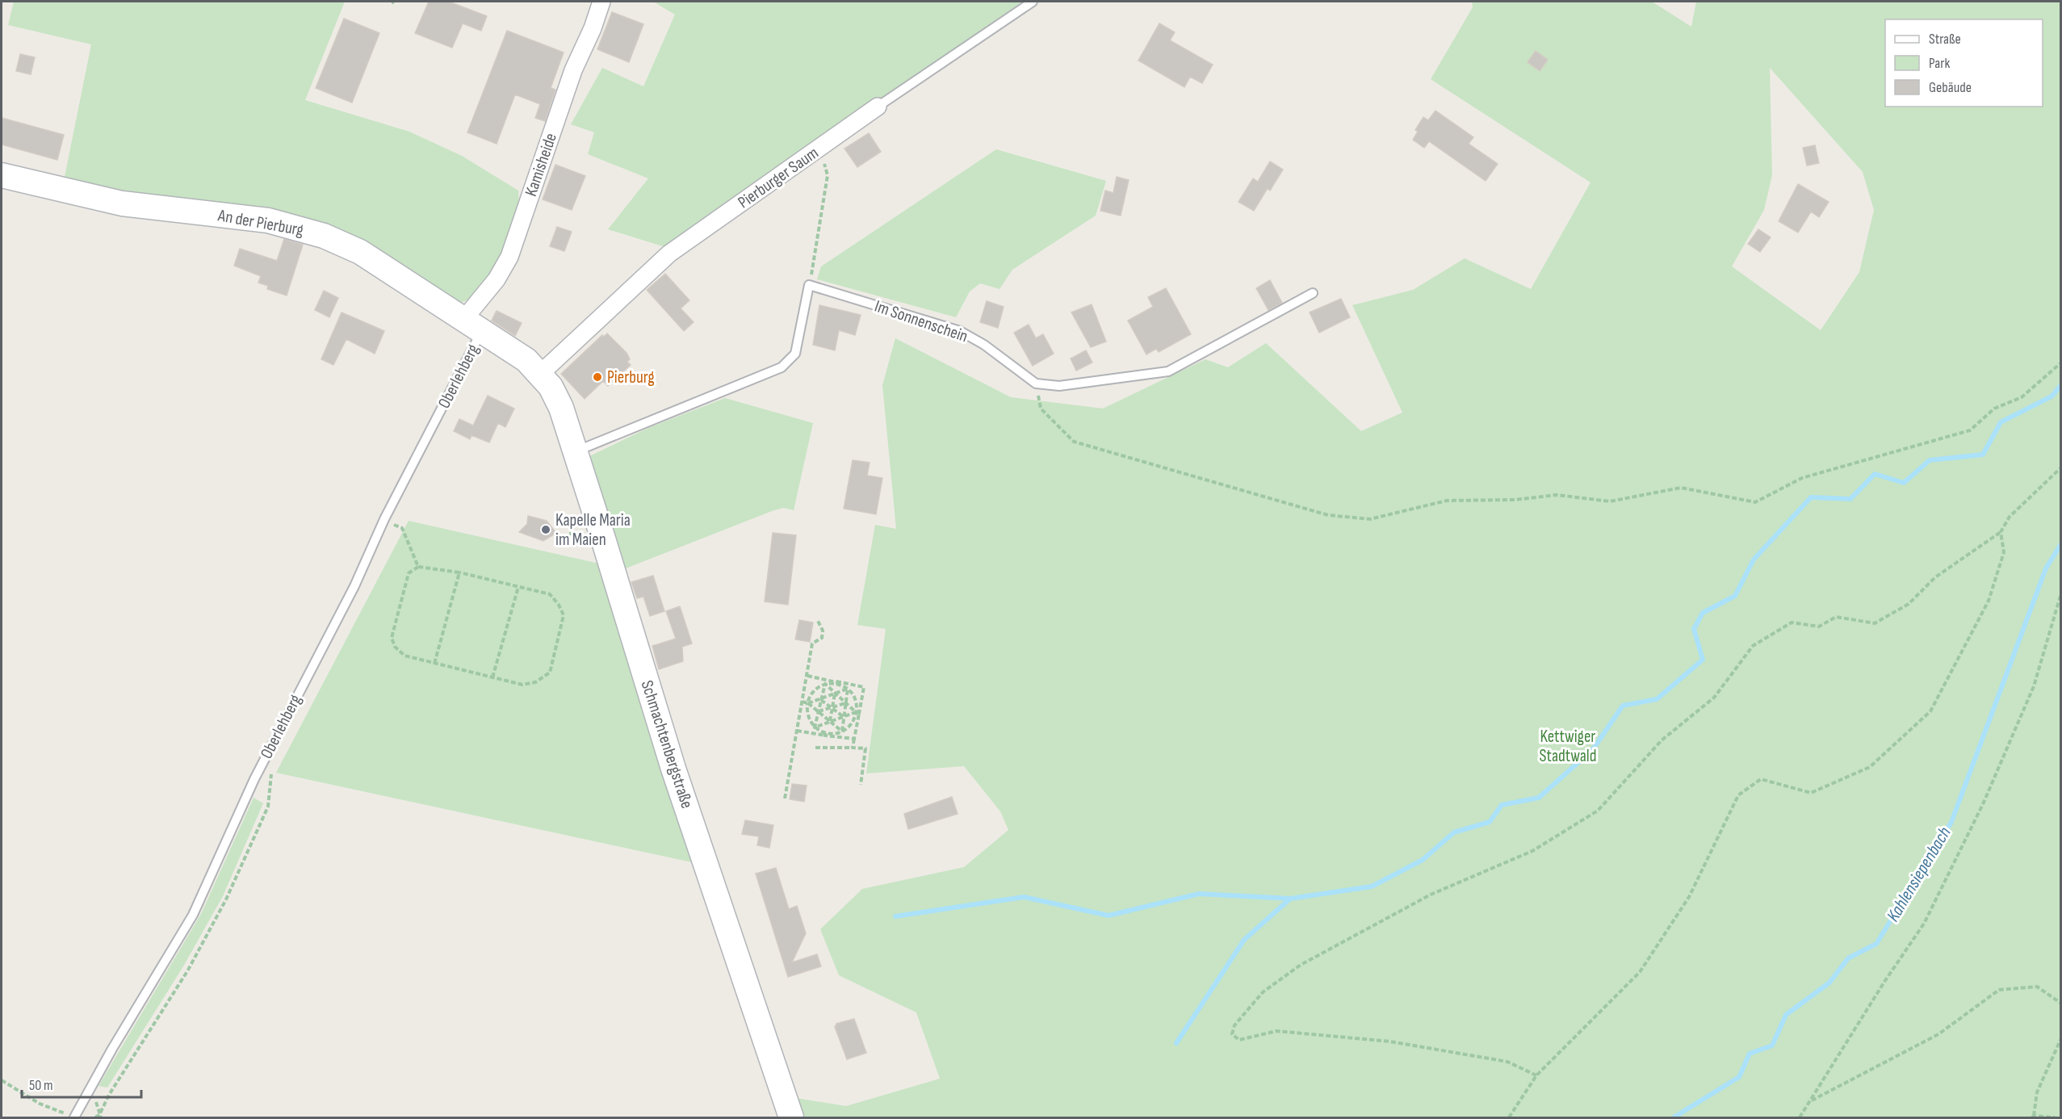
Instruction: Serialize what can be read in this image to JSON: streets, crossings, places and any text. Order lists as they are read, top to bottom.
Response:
{
  "streets": {
    "street": [
      "Kamisheide",
      "Pierburger Saum",
      "An der Pierburg",
      "Schmachtenbergstraße"
    ],
    "lane": ["Im Sonnenschein", "Oberlehberg"]
  },
  "crossings": [
    ["Kamisheide", "An der Pierburg"],
    ["Kamisheide", "Oberlehberg"],
    ["Pierburger Saum", "An der Pierburg"],
    ["Pierburger Saum", "Schmachtenbergstraße"],
    ["An der Pierburg", "Oberlehberg"],
    ["An der Pierburg", "Schmachtenbergstraße"]
  ],
  "water": ["Kahlensiepenbach"],
  "parks": ["Kettwiger Stadtwald"],
  "places": ["Pierburg", "Kapelle Maria im Maien"],
  "legend": ["Straße", "Park", "Gebäude"],
  "scale_bar": "50 m"
}
